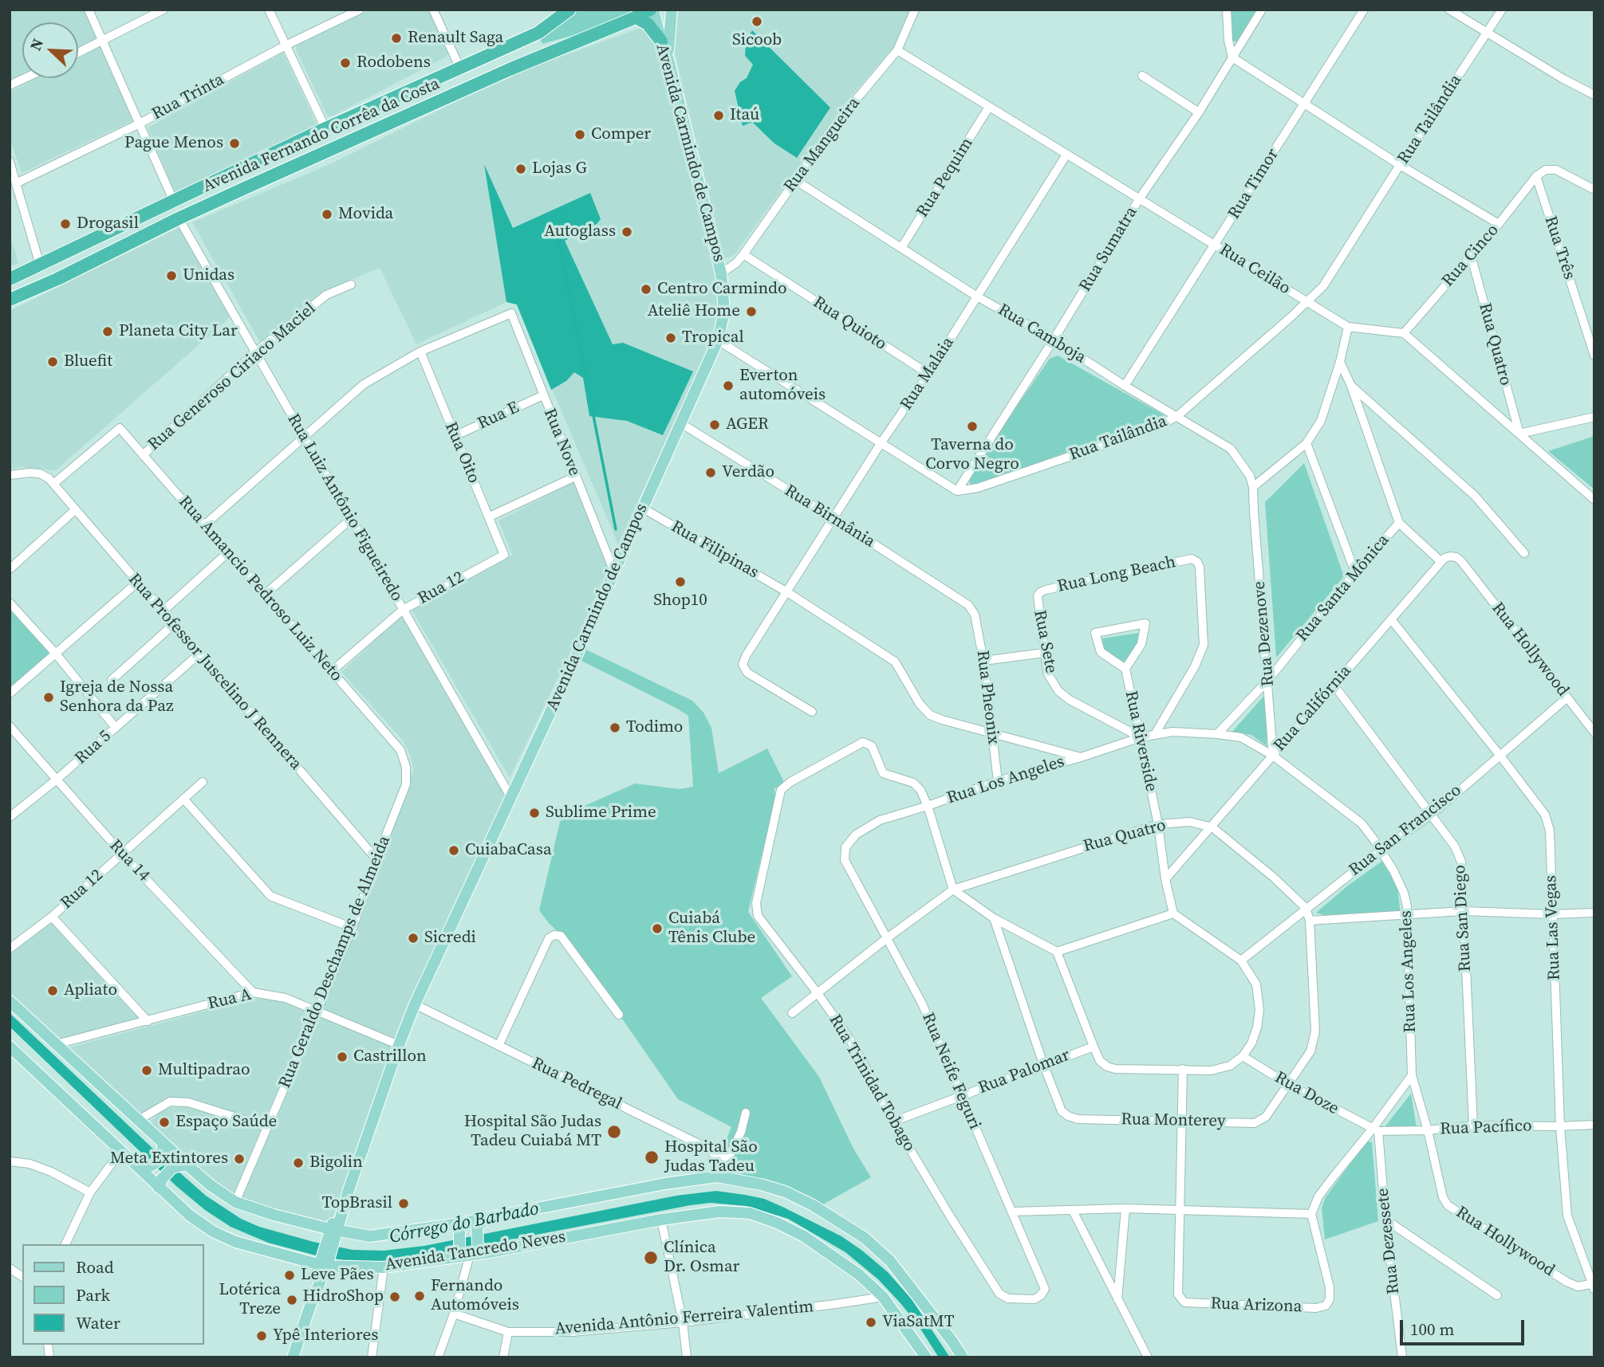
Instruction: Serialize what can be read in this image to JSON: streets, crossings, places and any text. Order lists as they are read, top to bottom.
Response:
{
  "streets": {
    "highway": ["Avenida Fernando Corrêa da Costa"],
    "main road": ["Avenida Carmindo de Campos", "Avenida Tancredo Neves"],
    "street": [
      "Rua Trinta",
      "Rua Tailândia",
      "Rua Mangueira",
      "Rua Pequim",
      "Rua Timor",
      "Rua Três",
      "Rua Sumatra",
      "Rua Cinco",
      "Rua Ceilão",
      "Rua Quioto",
      "Rua Camboja",
      "Rua Quatro",
      "Rua Malaia",
      "Rua Generoso Ciriaco Maciel",
      "Rua E",
      "Rua Nove",
      "Rua Oito",
      "Rua Luiz Antônio Figueiredo",
      "Rua Birmânia",
      "Rua Filipinas",
      "Rua Long Beach",
      "Rua 12",
      "Rua Santa Mônica",
      "Rua Amancio Pedroso Luiz Neto",
      "Rua Dezenove",
      "Rua Sete",
      "Rua Hollywood",
      "Rua Professor Juscelino J Rennera",
      "Rua Pheonix",
      "Rua Califórnia",
      "Rua Riverside",
      "Rua 5",
      "Rua Los Angeles",
      "Rua San Francisco",
      "Rua 14",
      "Rua San Diego",
      "Rua Las Vegas",
      "Rua Geraldo Deschamps de Almeida",
      "Rua A",
      "Rua Neife Feguri",
      "Rua Palomar",
      "Rua Trinidad Tobago",
      "Rua Pedregal",
      "Rua Doze",
      "Rua Monterey",
      "Rua Pacífico",
      "Rua Dezessete",
      "Rua Arizona",
      "Avenida Antônio Ferreira Valentim"
    ]
  },
  "crossings": [
    ["Rua Tailândia", "Rua Sumatra"],
    ["Rua Tailândia", "Rua Ceilão"],
    ["Rua Tailândia", "Rua Camboja"],
    ["Avenida Fernando Corrêa da Costa", "Avenida Carmindo de Campos"],
    ["Avenida Fernando Corrêa da Costa", "Rua Luiz Antônio Figueiredo"],
    ["Rua Mangueira", "Avenida Carmindo de Campos"],
    ["Rua Mangueira", "Rua Ceilão"],
    ["Rua Mangueira", "Rua Quioto"],
    ["Rua Mangueira", "Rua Camboja"],
    ["Avenida Carmindo de Campos", "Rua Nove"],
    ["Avenida Carmindo de Campos", "Rua Luiz Antônio Figueiredo"],
    ["Avenida Carmindo de Campos", "Rua Birmânia"],
    ["Avenida Carmindo de Campos", "Rua Filipinas"],
    ["Avenida Carmindo de Campos", "Rua A"],
    ["Avenida Carmindo de Campos", "Rua Pedregal"],
    ["Avenida Carmindo de Campos", "Avenida Tancredo Neves"],
    ["Rua Pequim", "Rua Ceilão"],
    ["Rua Pequim", "Rua Camboja"],
    ["Rua Timor", "Rua Ceilão"],
    ["Rua Timor", "Rua Camboja"],
    ["Rua Três", "Rua Cinco"],
    ["Rua Sumatra", "Rua Ceilão"],
    ["Rua Sumatra", "Rua Camboja"],
    ["Rua Cinco", "Rua Ceilão"],
    ["Rua Cinco", "Rua Quatro"],
    ["Rua Ceilão", "Rua Malaia"],
    ["Rua Quioto", "Rua Malaia"],
    ["Rua Camboja", "Rua Malaia"],
    ["Rua Camboja", "Rua Dezenove"],
    ["Rua Quatro", "Rua Califórnia"],
    ["Rua Quatro", "Rua Riverside"],
    ["Rua Quatro", "Rua San Francisco"],
    ["Rua Quatro", "Rua Monterey"],
    ["Rua Malaia", "Rua Birmânia"],
    ["Rua Malaia", "Rua Filipinas"],
    ["Rua Generoso Ciriaco Maciel", "Rua Luiz Antônio Figueiredo"],
    ["Rua Generoso Ciriaco Maciel", "Rua Amancio Pedroso Luiz Neto"],
    ["Rua E", "Rua Nove"],
    ["Rua E", "Rua Oito"],
    ["Rua Nove", "Rua Oito"],
    ["Rua Oito", "Rua 12"],
    ["Rua Luiz Antônio Figueiredo", "Rua 12"],
    ["Rua Birmânia", "Rua Pheonix"],
    ["Rua Filipinas", "Rua Pheonix"],
    ["Rua Filipinas", "Rua Los Angeles"],
    ["Rua Long Beach", "Rua Sete"],
    ["Rua Long Beach", "Rua Los Angeles"],
    ["Rua 12", "Rua Amancio Pedroso Luiz Neto"],
    ["Rua 12", "Rua 14"],
    ["Rua Santa Mônica", "Rua Dezenove"],
    ["Rua Santa Mônica", "Rua Los Angeles"],
    ["Rua Amancio Pedroso Luiz Neto", "Rua Professor Juscelino J Rennera"],
    ["Rua Amancio Pedroso Luiz Neto", "Rua Geraldo Deschamps de Almeida"],
    ["Rua Dezenove", "Rua Califórnia"],
    ["Rua Dezenove", "Rua Los Angeles"],
    ["Rua Sete", "Rua Riverside"],
    ["Rua Sete", "Rua Los Angeles"],
    ["Rua Hollywood", "Rua Califórnia"],
    ["Rua Hollywood", "Rua Los Angeles"],
    ["Rua Hollywood", "Rua San Francisco"],
    ["Rua Hollywood", "Rua Las Vegas"],
    ["Rua Hollywood", "Rua Pacífico"],
    ["Rua Professor Juscelino J Rennera", "Rua 5"],
    ["Rua Professor Juscelino J Rennera", "Rua Geraldo Deschamps de Almeida"],
    ["Rua Pheonix", "Rua Los Angeles"],
    ["Rua Califórnia", "Rua Riverside"],
    ["Rua Califórnia", "Rua Los Angeles"],
    ["Rua Califórnia", "Rua San Diego"],
    ["Rua Califórnia", "Rua Las Vegas"],
    ["Rua Riverside", "Rua Los Angeles"],
    ["Rua Riverside", "Rua San Francisco"],
    ["Rua Riverside", "Rua Palomar"],
    ["Rua Riverside", "Rua Doze"],
    ["Rua 5", "Rua 14"],
    ["Rua Los Angeles", "Rua San Francisco"],
    ["Rua Los Angeles", "Rua Neife Feguri"],
    ["Rua Los Angeles", "Rua Trinidad Tobago"],
    ["Rua San Francisco", "Rua San Diego"],
    ["Rua San Francisco", "Rua Las Vegas"],
    ["Rua San Francisco", "Rua Palomar"],
    ["Rua San Francisco", "Rua Doze"],
    ["Rua San Francisco", "Rua Monterey"],
    ["Rua 14", "Rua A"],
    ["Rua San Diego", "Rua Pacífico"],
    ["Rua Las Vegas", "Rua Pacífico"],
    ["Rua Geraldo Deschamps de Almeida", "Rua A"],
    ["Rua Geraldo Deschamps de Almeida", "Avenida Tancredo Neves"],
    ["Rua A", "Avenida Tancredo Neves"],
    ["Rua Neife Feguri", "Rua Palomar"],
    ["Rua Neife Feguri", "Rua Trinidad Tobago"],
    ["Rua Palomar", "Rua Trinidad Tobago"],
    ["Rua Palomar", "Rua Doze"],
    ["Rua Palomar", "Rua Monterey"],
    ["Rua Doze", "Rua Monterey"],
    ["Rua Doze", "Rua Pacífico"],
    ["Rua Doze", "Rua Dezessete"],
    ["Rua Pacífico", "Rua Dezessete"],
    ["Avenida Tancredo Neves", "Avenida Antônio Ferreira Valentim"]
  ],
  "water": ["Córrego do Barbado"],
  "places": [
    "Sicoob",
    "Renault Saga",
    "Rodobens",
    "Itaú",
    "Comper",
    "Pague Menos",
    "Lojas G",
    "Movida",
    "Drogasil",
    "Autoglass",
    "Unidas",
    "Centro Carmindo",
    "Ateliê Home",
    "Planeta City Lar",
    "Tropical",
    "Bluefit",
    "Everton automóveis",
    "AGER",
    "Taverna do Corvo Negro",
    "Verdão",
    "Shop10",
    "Igreja de Nossa Senhora da Paz",
    "Todimo",
    "Sublime Prime",
    "CuiabaCasa",
    "Cuiabá Tênis Clube",
    "Sicredi",
    "Apliato",
    "Castrillon",
    "Multipadrao",
    "Espaço Saúde",
    "Hospital São Judas Tadeu Cuiabá MT",
    "Hospital São Judas Tadeu",
    "Meta Extintores",
    "Bigolin",
    "TopBrasil",
    "Clínica Dr. Osmar",
    "Leve Pães",
    "Fernando Automóveis",
    "HidroShop",
    "Lotérica Treze",
    "ViaSatMT",
    "Ypê Interiores"
  ],
  "legend": ["Road", "Park", "Water"],
  "scale_bar": "100 m",
  "north": "top left"
}
